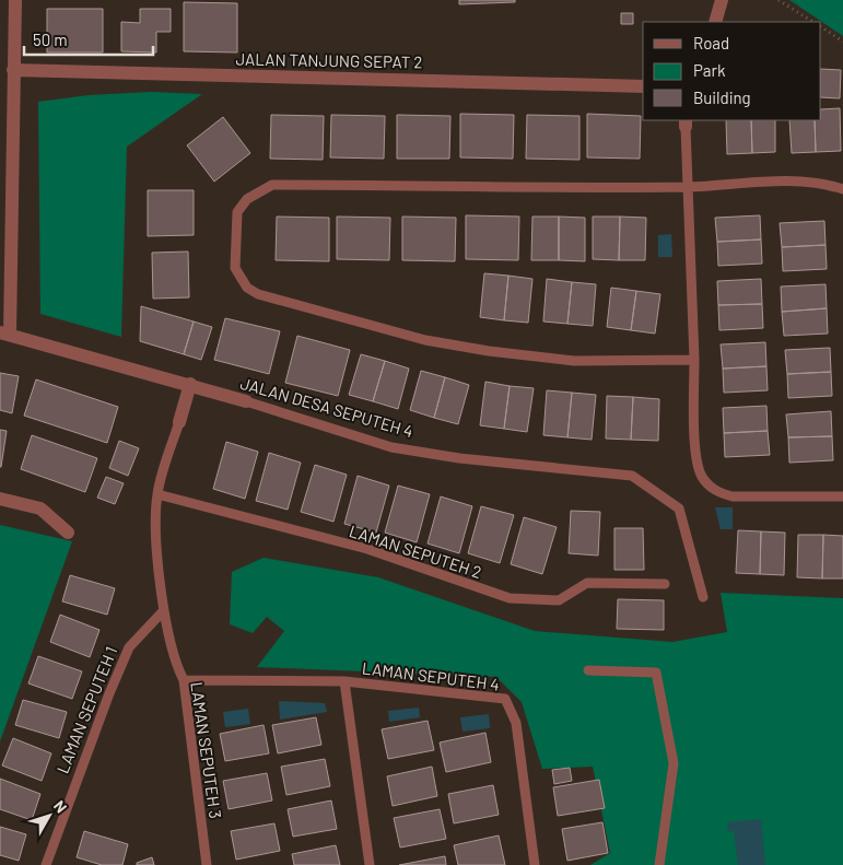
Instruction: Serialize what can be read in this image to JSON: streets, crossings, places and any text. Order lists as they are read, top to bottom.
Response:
{
  "streets": {
    "street": ["JALAN TANJUNG SEPAT 2", "JALAN DESA SEPUTEH 4"],
    "lane": [
      "LAMAN SEPUTEH 2",
      "LAMAN SEPUTEH 4",
      "LAMAN SEPUTEH 1",
      "LAMAN SEPUTEH 3"
    ]
  },
  "crossings": [
    ["LAMAN SEPUTEH 4", "LAMAN SEPUTEH 3"],
    ["LAMAN SEPUTEH 1", "LAMAN SEPUTEH 3"]
  ],
  "legend": ["Road", "Park", "Building"],
  "scale_bar": "50 m",
  "north": "top right"
}
